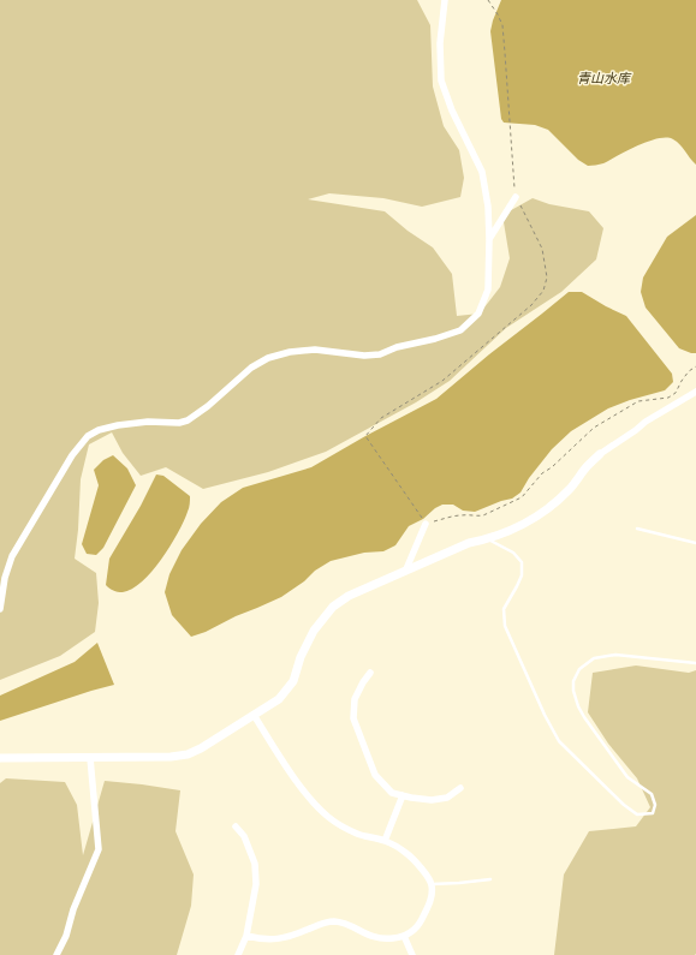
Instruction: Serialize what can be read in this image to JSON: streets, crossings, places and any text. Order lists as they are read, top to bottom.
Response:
{
  "water": ["青山水库"]
}
